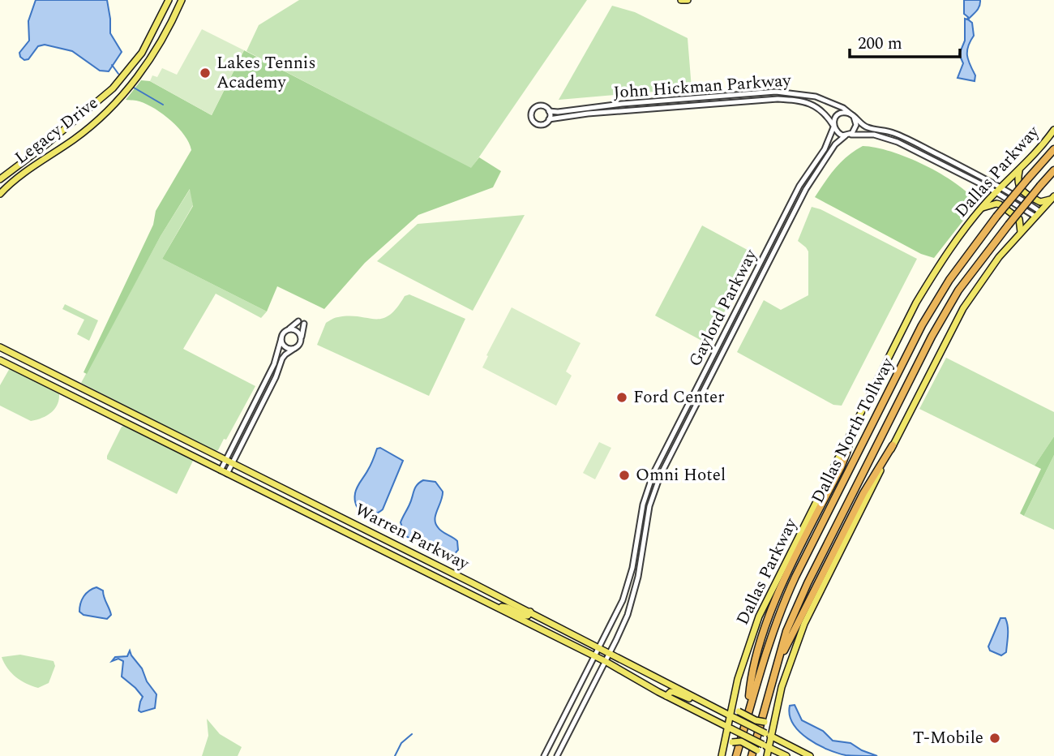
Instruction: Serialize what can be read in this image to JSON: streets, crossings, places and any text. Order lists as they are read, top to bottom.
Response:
{
  "streets": {
    "highway": ["Dallas North Tollway"],
    "main road": ["Legacy Drive", "Dallas Parkway", "Warren Parkway"],
    "street": ["John Hickman Parkway", "Gaylord Parkway"]
  },
  "crossings": [
    ["John Hickman Parkway", "Dallas Parkway"],
    ["John Hickman Parkway", "Gaylord Parkway"],
    ["Dallas Parkway", "Warren Parkway"],
    ["Gaylord Parkway", "Warren Parkway"]
  ],
  "places": [
    "Lakes Tennis Academy",
    "Ford Center",
    "Omni Hotel",
    "T-Mobile"
  ],
  "scale_bar": "200 m"
}
